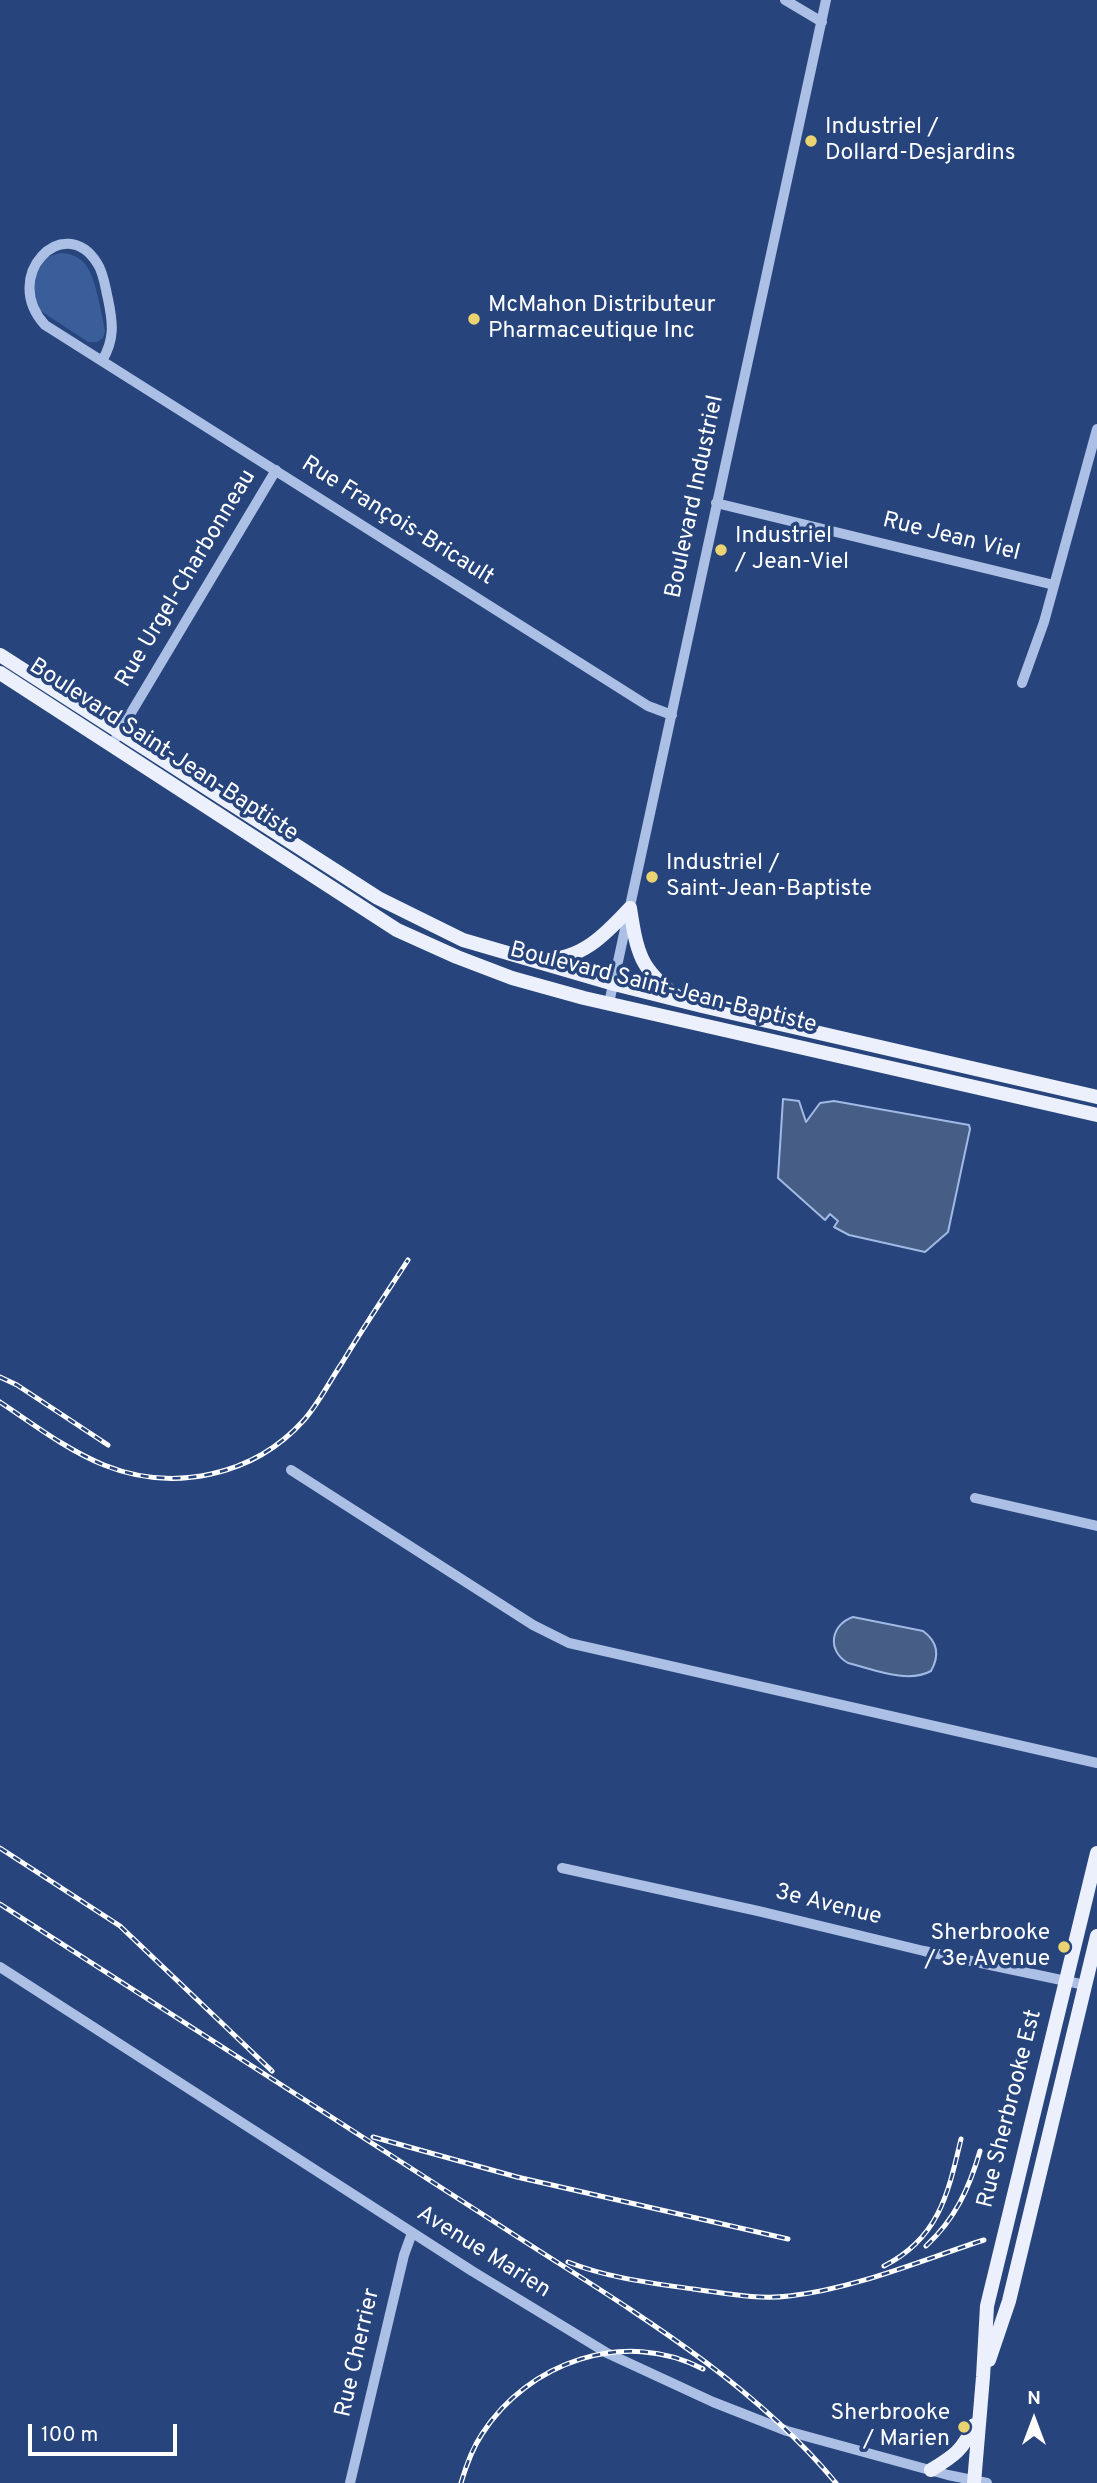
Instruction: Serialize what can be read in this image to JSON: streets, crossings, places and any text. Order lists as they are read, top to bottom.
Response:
{
  "streets": {
    "main road": ["Boulevard Saint-Jean-Baptiste", "Rue Sherbrooke Est"],
    "street": [
      "Boulevard Industriel",
      "Rue François-Bricault",
      "Rue Jean Viel",
      "Rue Urgel-Charbonneau",
      "3e Avenue",
      "Avenue Marien",
      "Rue Cherrier"
    ]
  },
  "crossings": [
    ["Boulevard Industriel", "Rue François-Bricault"],
    ["Boulevard Industriel", "Rue Jean Viel"],
    ["Boulevard Industriel", "Boulevard Saint-Jean-Baptiste"],
    ["Rue François-Bricault", "Rue Urgel-Charbonneau"],
    ["Rue Urgel-Charbonneau", "Boulevard Saint-Jean-Baptiste"],
    ["3e Avenue", "Rue Sherbrooke Est"],
    ["Rue Sherbrooke Est", "Avenue Marien"],
    ["Avenue Marien", "Rue Cherrier"]
  ],
  "places": [
    "Industriel / Dollard-Desjardins",
    "McMahon Distributeur Pharmaceutique Inc",
    "Industriel / Jean-Viel",
    "Industriel / Saint-Jean-Baptiste",
    "Sherbrooke / 3e Avenue",
    "Sherbrooke / Marien"
  ],
  "scale_bar": "100 m",
  "north": "top"
}
